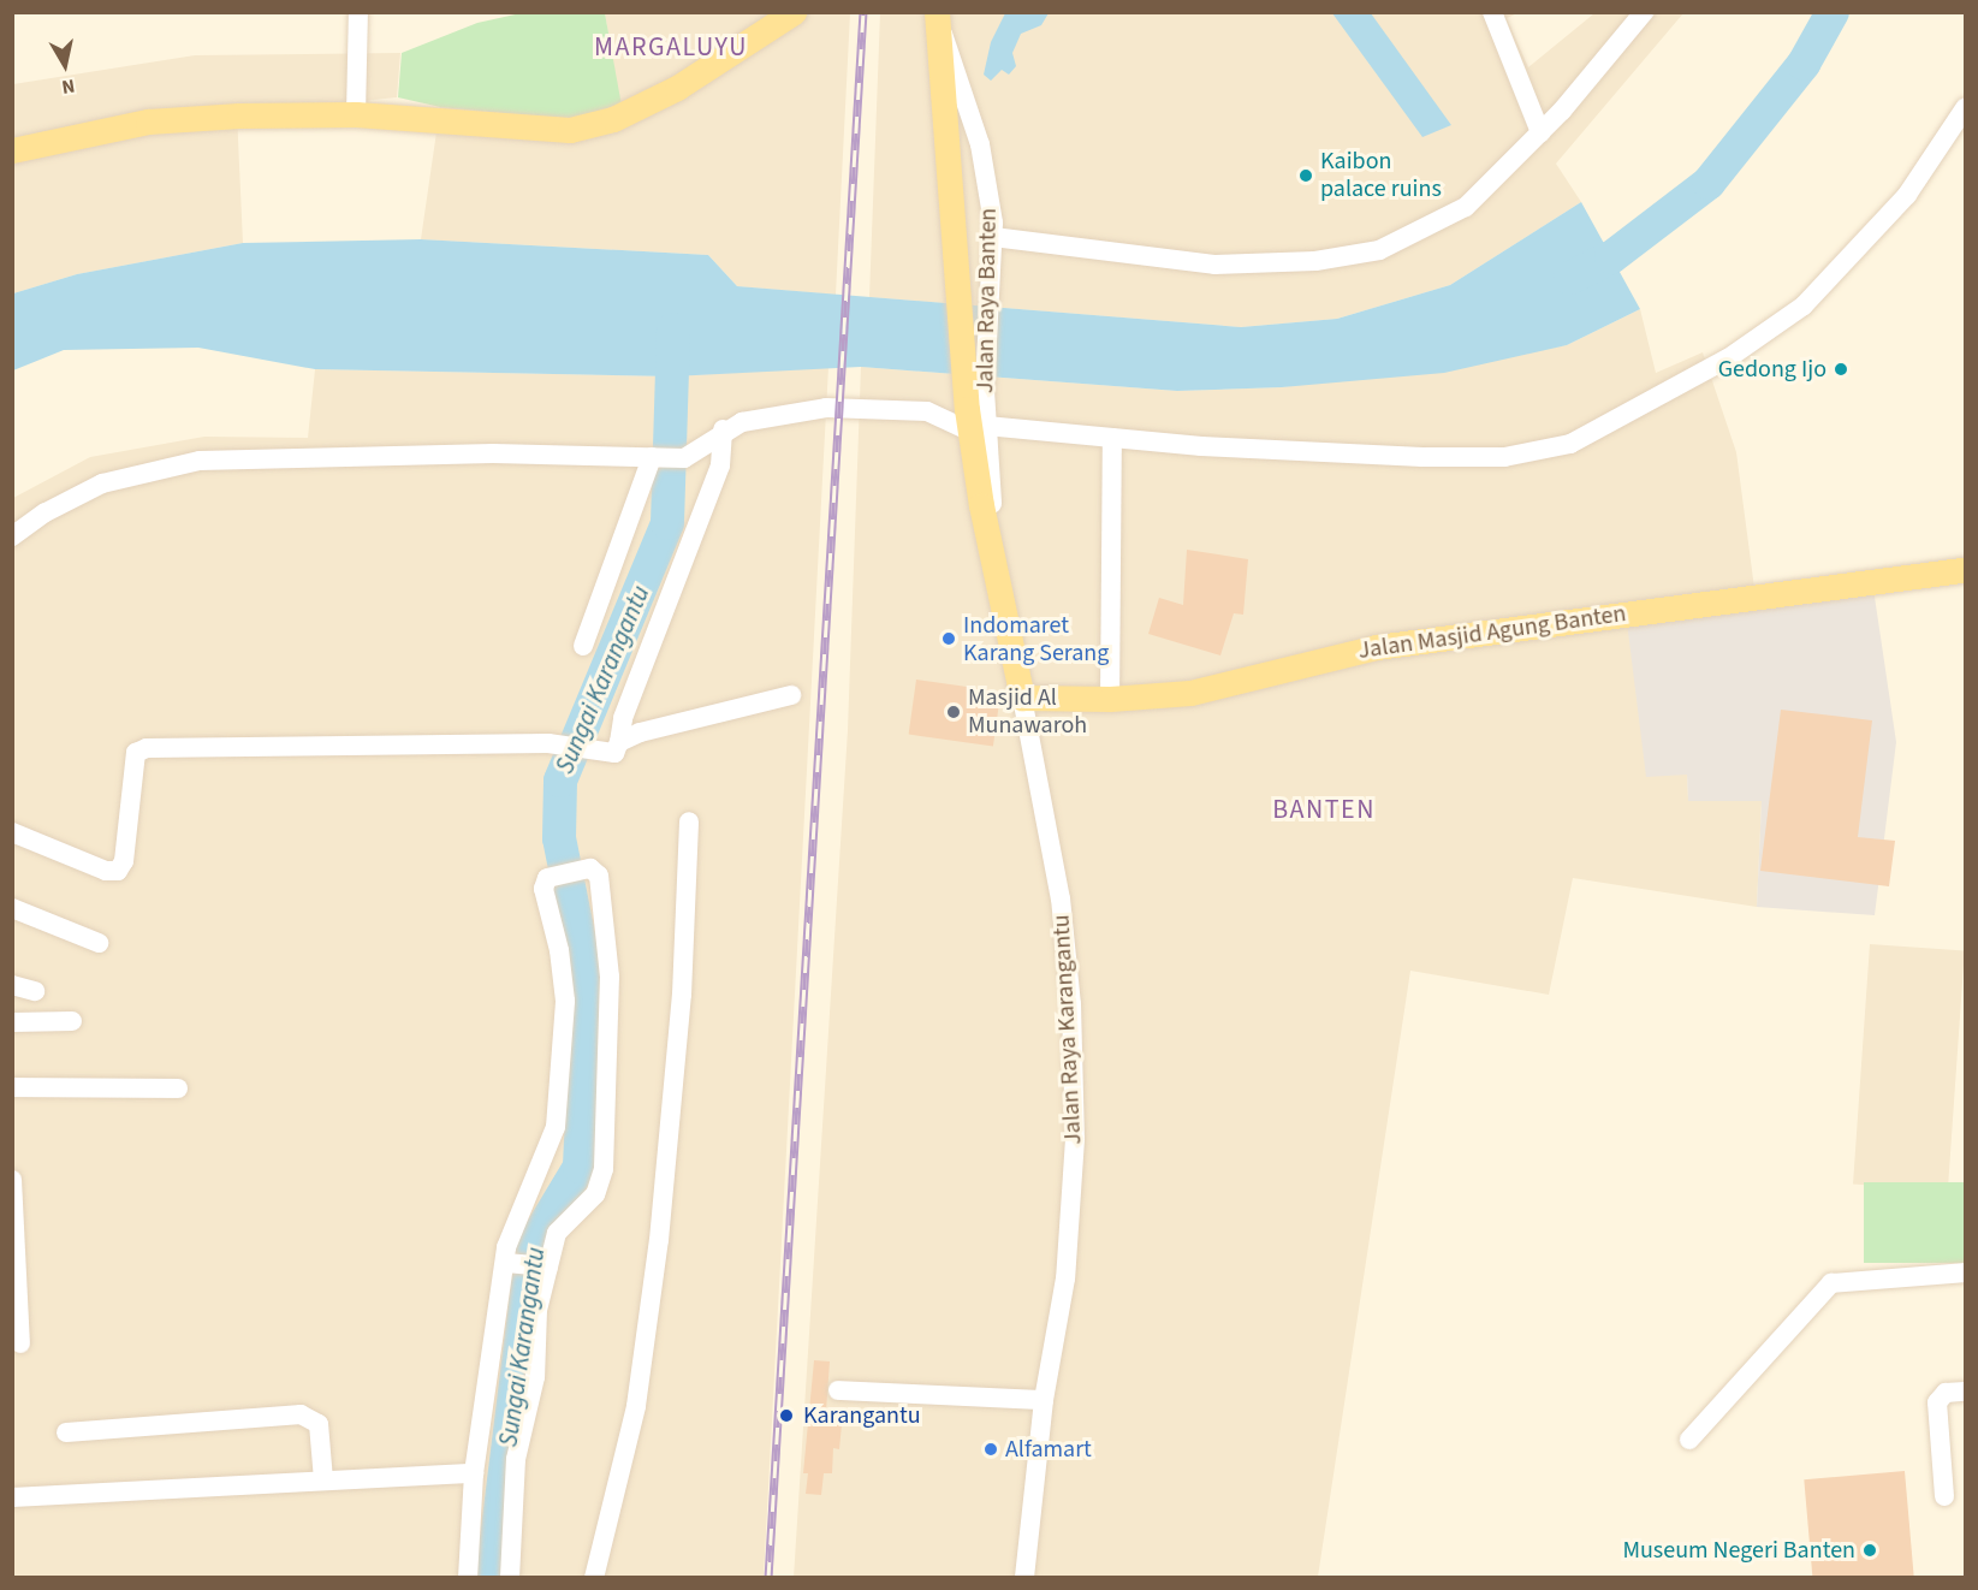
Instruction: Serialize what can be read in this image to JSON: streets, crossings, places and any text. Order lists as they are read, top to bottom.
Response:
{
  "streets": {
    "main road": ["Jalan Raya Banten", "Jalan Masjid Agung Banten", "Jalan Raya Karangantu"]
  },
  "crossings": [
    ["Jalan Raya Banten", "Jalan Raya Karangantu"],
    ["Jalan Masjid Agung Banten", "Jalan Raya Karangantu"]
  ],
  "districts": ["MARGALUYU", "BANTEN"],
  "water": ["Sungai Karangantu"],
  "places": [
    "Kaibon palace ruins",
    "Gedong Ijo",
    "Indomaret Karang Serang",
    "Masjid Al Munawaroh",
    "Karangantu",
    "Alfamart",
    "Museum Negeri Banten"
  ],
  "north": "bottom"
}
